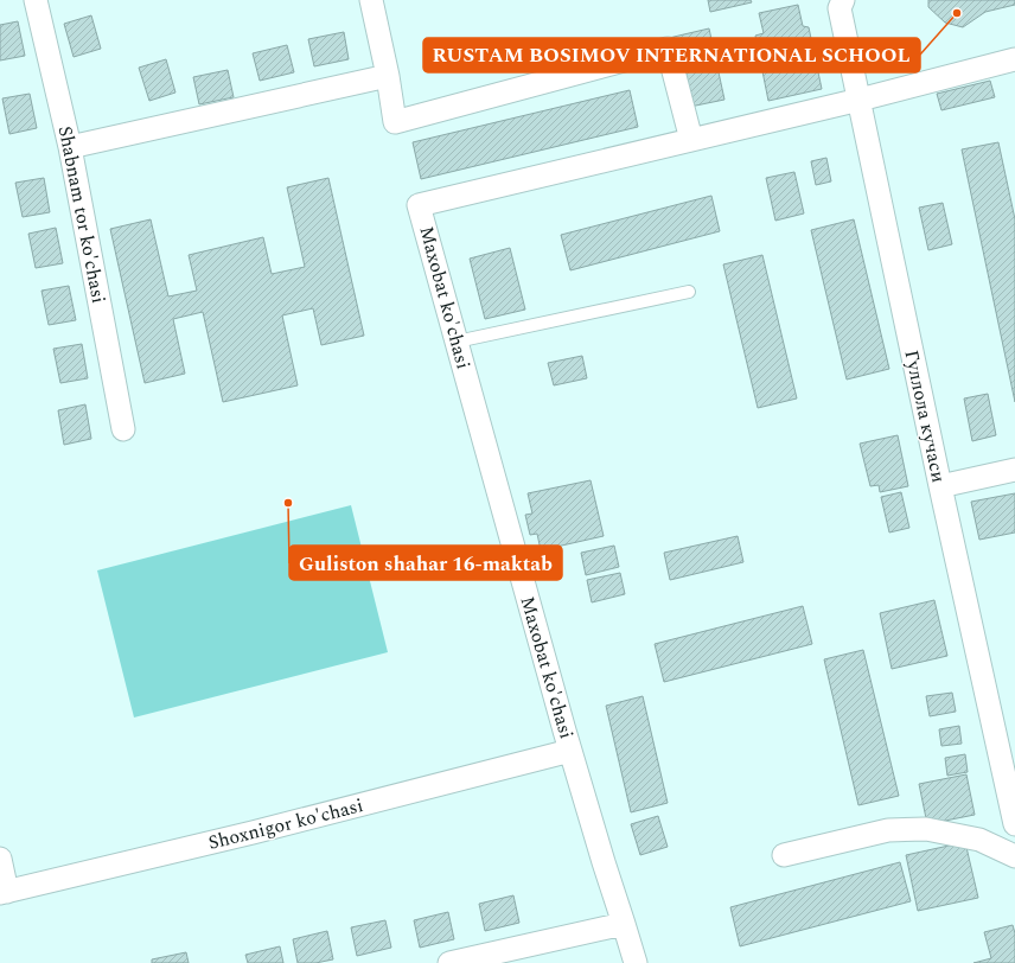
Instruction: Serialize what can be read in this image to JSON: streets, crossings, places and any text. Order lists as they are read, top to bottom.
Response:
{
  "streets": {
    "street": [
      "Shabnam tor ko'chasi",
      "Maxobat ko'chasi",
      "Гуллола кучаси",
      "Shoxnigor ko'chasi"
    ]
  },
  "crossings": [
    ["Maxobat ko'chasi", "Shoxnigor ko'chasi"]
  ],
  "places": ["RUSTAM BOSIMOV INTERNATIONAL SCHOOL", "Guliston shahar 16-maktab"]
}
